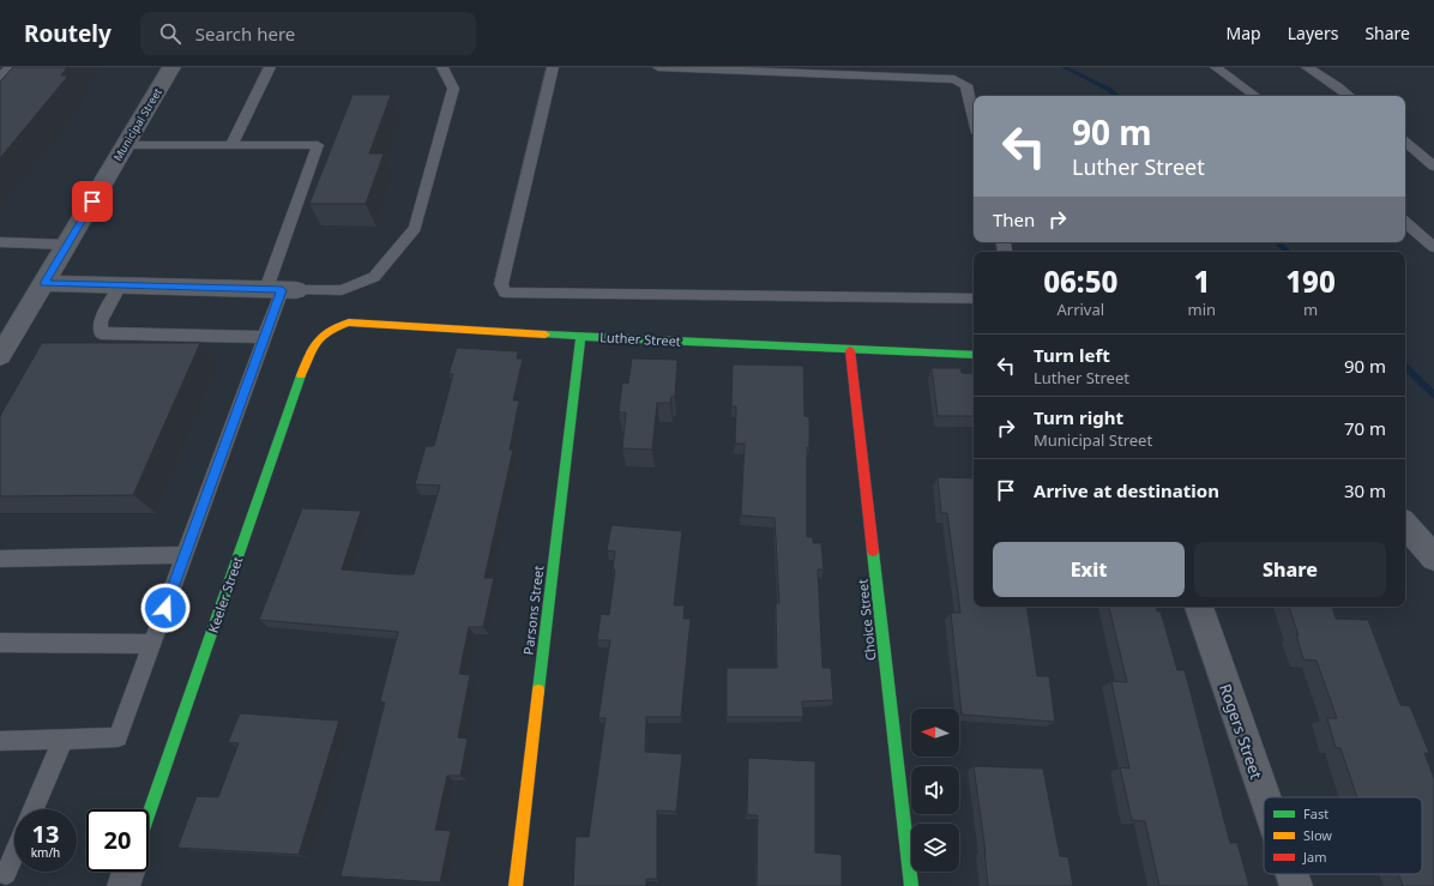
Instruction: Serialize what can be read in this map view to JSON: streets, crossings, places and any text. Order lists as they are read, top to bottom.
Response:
{
  "streets": {
    "street": [
      "Municipal Street",
      "Luther Street",
      "Keeler Street",
      "Parsons Street",
      "Choice Street",
      "Rogers Street"
    ]
  },
  "crossings": [
    ["Luther Street", "Keeler Street"],
    ["Luther Street", "Parsons Street"],
    ["Luther Street", "Choice Street"]
  ],
  "legend": ["Fast", "Slow", "Jam"],
  "north": "left",
  "page": {
    "header": "Routely",
    "search": "Search here",
    "nav": ["Map", "Layers", "Share"],
    "turn": ["90 m", "Luther Street"],
    "then": "Then",
    "eta": [
      "06:50",
      "Arrival",
      "1",
      "min",
      "190",
      "m"
    ],
    "list": [
      {
        "name": "Turn left",
        "note": "Luther Street",
        "value": "90 m"
      },
      {
        "name": "Turn right",
        "note": "Municipal Street",
        "value": "70 m"
      },
      {
        "name": "Arrive at destination",
        "value": "30 m"
      }
    ],
    "buttons": ["Exit", "Share"],
    "speed": "13 km/h",
    "limit": "20"
  }
}
